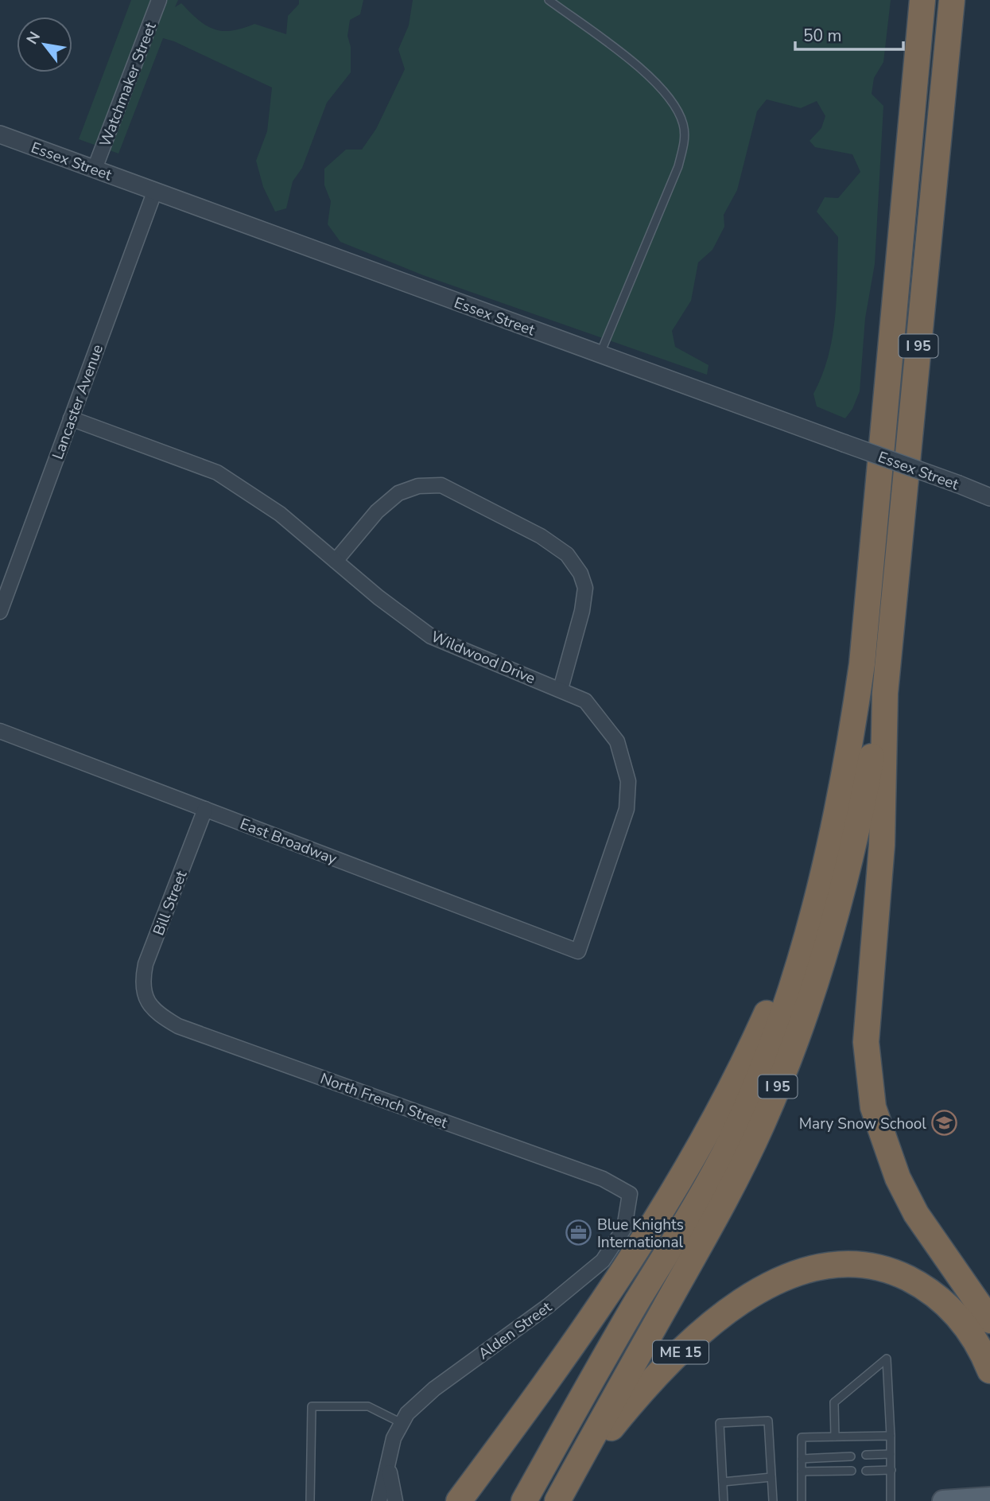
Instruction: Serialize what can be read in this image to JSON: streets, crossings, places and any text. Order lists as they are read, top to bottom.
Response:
{
  "streets": {
    "highway": ["I 95", "ME 15"],
    "street": [
      "Watchmaker Street",
      "Essex Street",
      "Lancaster Avenue",
      "Wildwood Drive",
      "East Broadway",
      "Bill Street",
      "North French Street",
      "Alden Street"
    ]
  },
  "crossings": [
    ["Watchmaker Street", "Essex Street"],
    ["Essex Street", "Lancaster Avenue"],
    ["I 95", "ME 15"],
    ["Lancaster Avenue", "Wildwood Drive"],
    ["Wildwood Drive", "East Broadway"],
    ["East Broadway", "Bill Street"],
    ["Bill Street", "North French Street"],
    ["North French Street", "Alden Street"]
  ],
  "places": {
    "school or university": ["Mary Snow School"],
    "office": ["Blue Knights International"]
  },
  "scale_bar": "50 m",
  "north": "top left"
}
